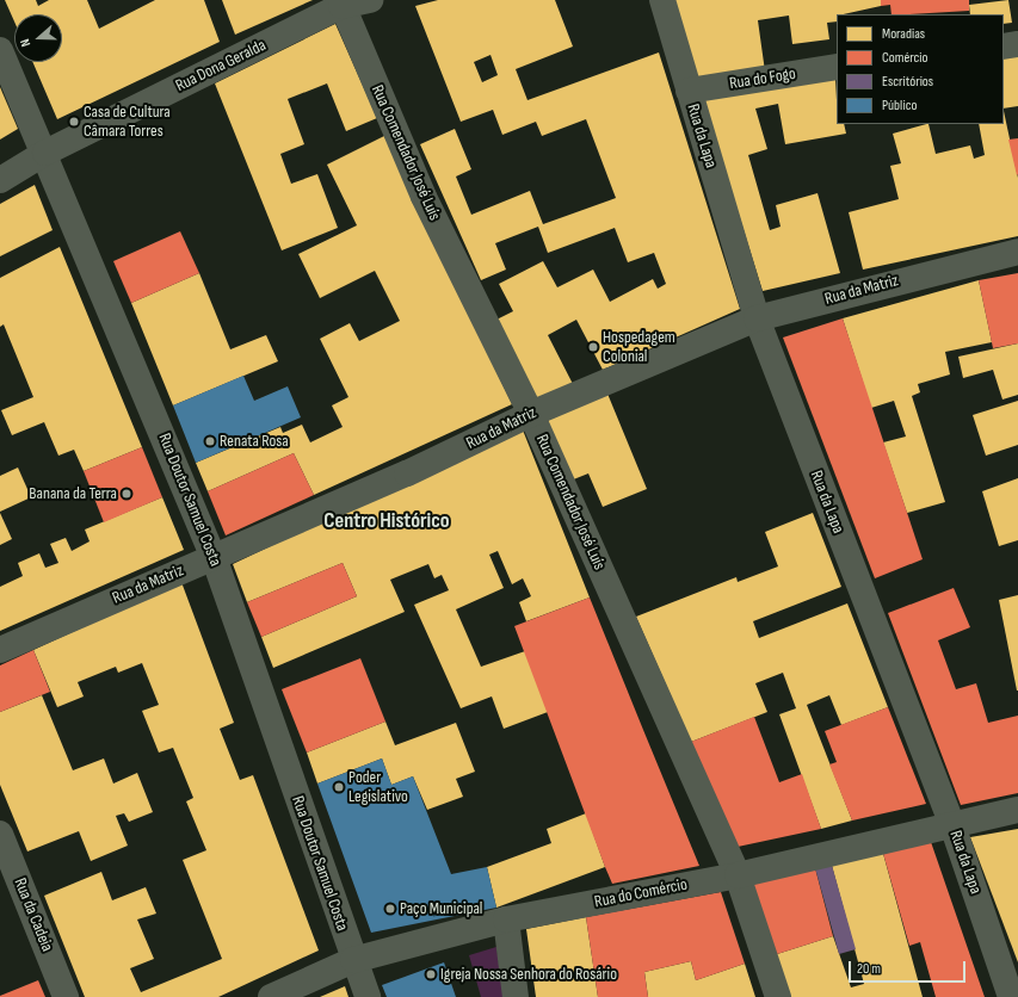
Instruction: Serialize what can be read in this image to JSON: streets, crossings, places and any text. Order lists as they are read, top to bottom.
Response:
{
  "streets": {
    "street": [
      "Rua Dona Geralda",
      "Rua do Fogo",
      "Rua da Lapa",
      "Rua Comendador José Luís",
      "Rua da Matriz",
      "Rua Doutor Samuel Costa",
      "Rua do Comércio",
      "Rua da Cadeia"
    ]
  },
  "crossings": [
    ["Rua Dona Geralda", "Rua Comendador José Luís"],
    ["Rua Dona Geralda", "Rua Doutor Samuel Costa"],
    ["Rua do Fogo", "Rua da Lapa"],
    ["Rua da Lapa", "Rua da Matriz"],
    ["Rua da Lapa", "Rua do Comércio"],
    ["Rua Comendador José Luís", "Rua da Matriz"],
    ["Rua Comendador José Luís", "Rua do Comércio"],
    ["Rua da Matriz", "Rua Doutor Samuel Costa"],
    ["Rua Doutor Samuel Costa", "Rua do Comércio"]
  ],
  "districts": ["Centro Histórico"],
  "places": [
    "Casa de Cultura Câmara Torres",
    "Hospedagem Colonial",
    "Renata Rosa",
    "Banana da Terra",
    "Poder Legislativo",
    "Paço Municipal",
    "Igreja Nossa Senhora do Rosário"
  ],
  "legend": [
    "Moradias",
    "Comércio",
    "Escritórios",
    "Público"
  ],
  "scale_bar": "20 m",
  "north": "left"
}
